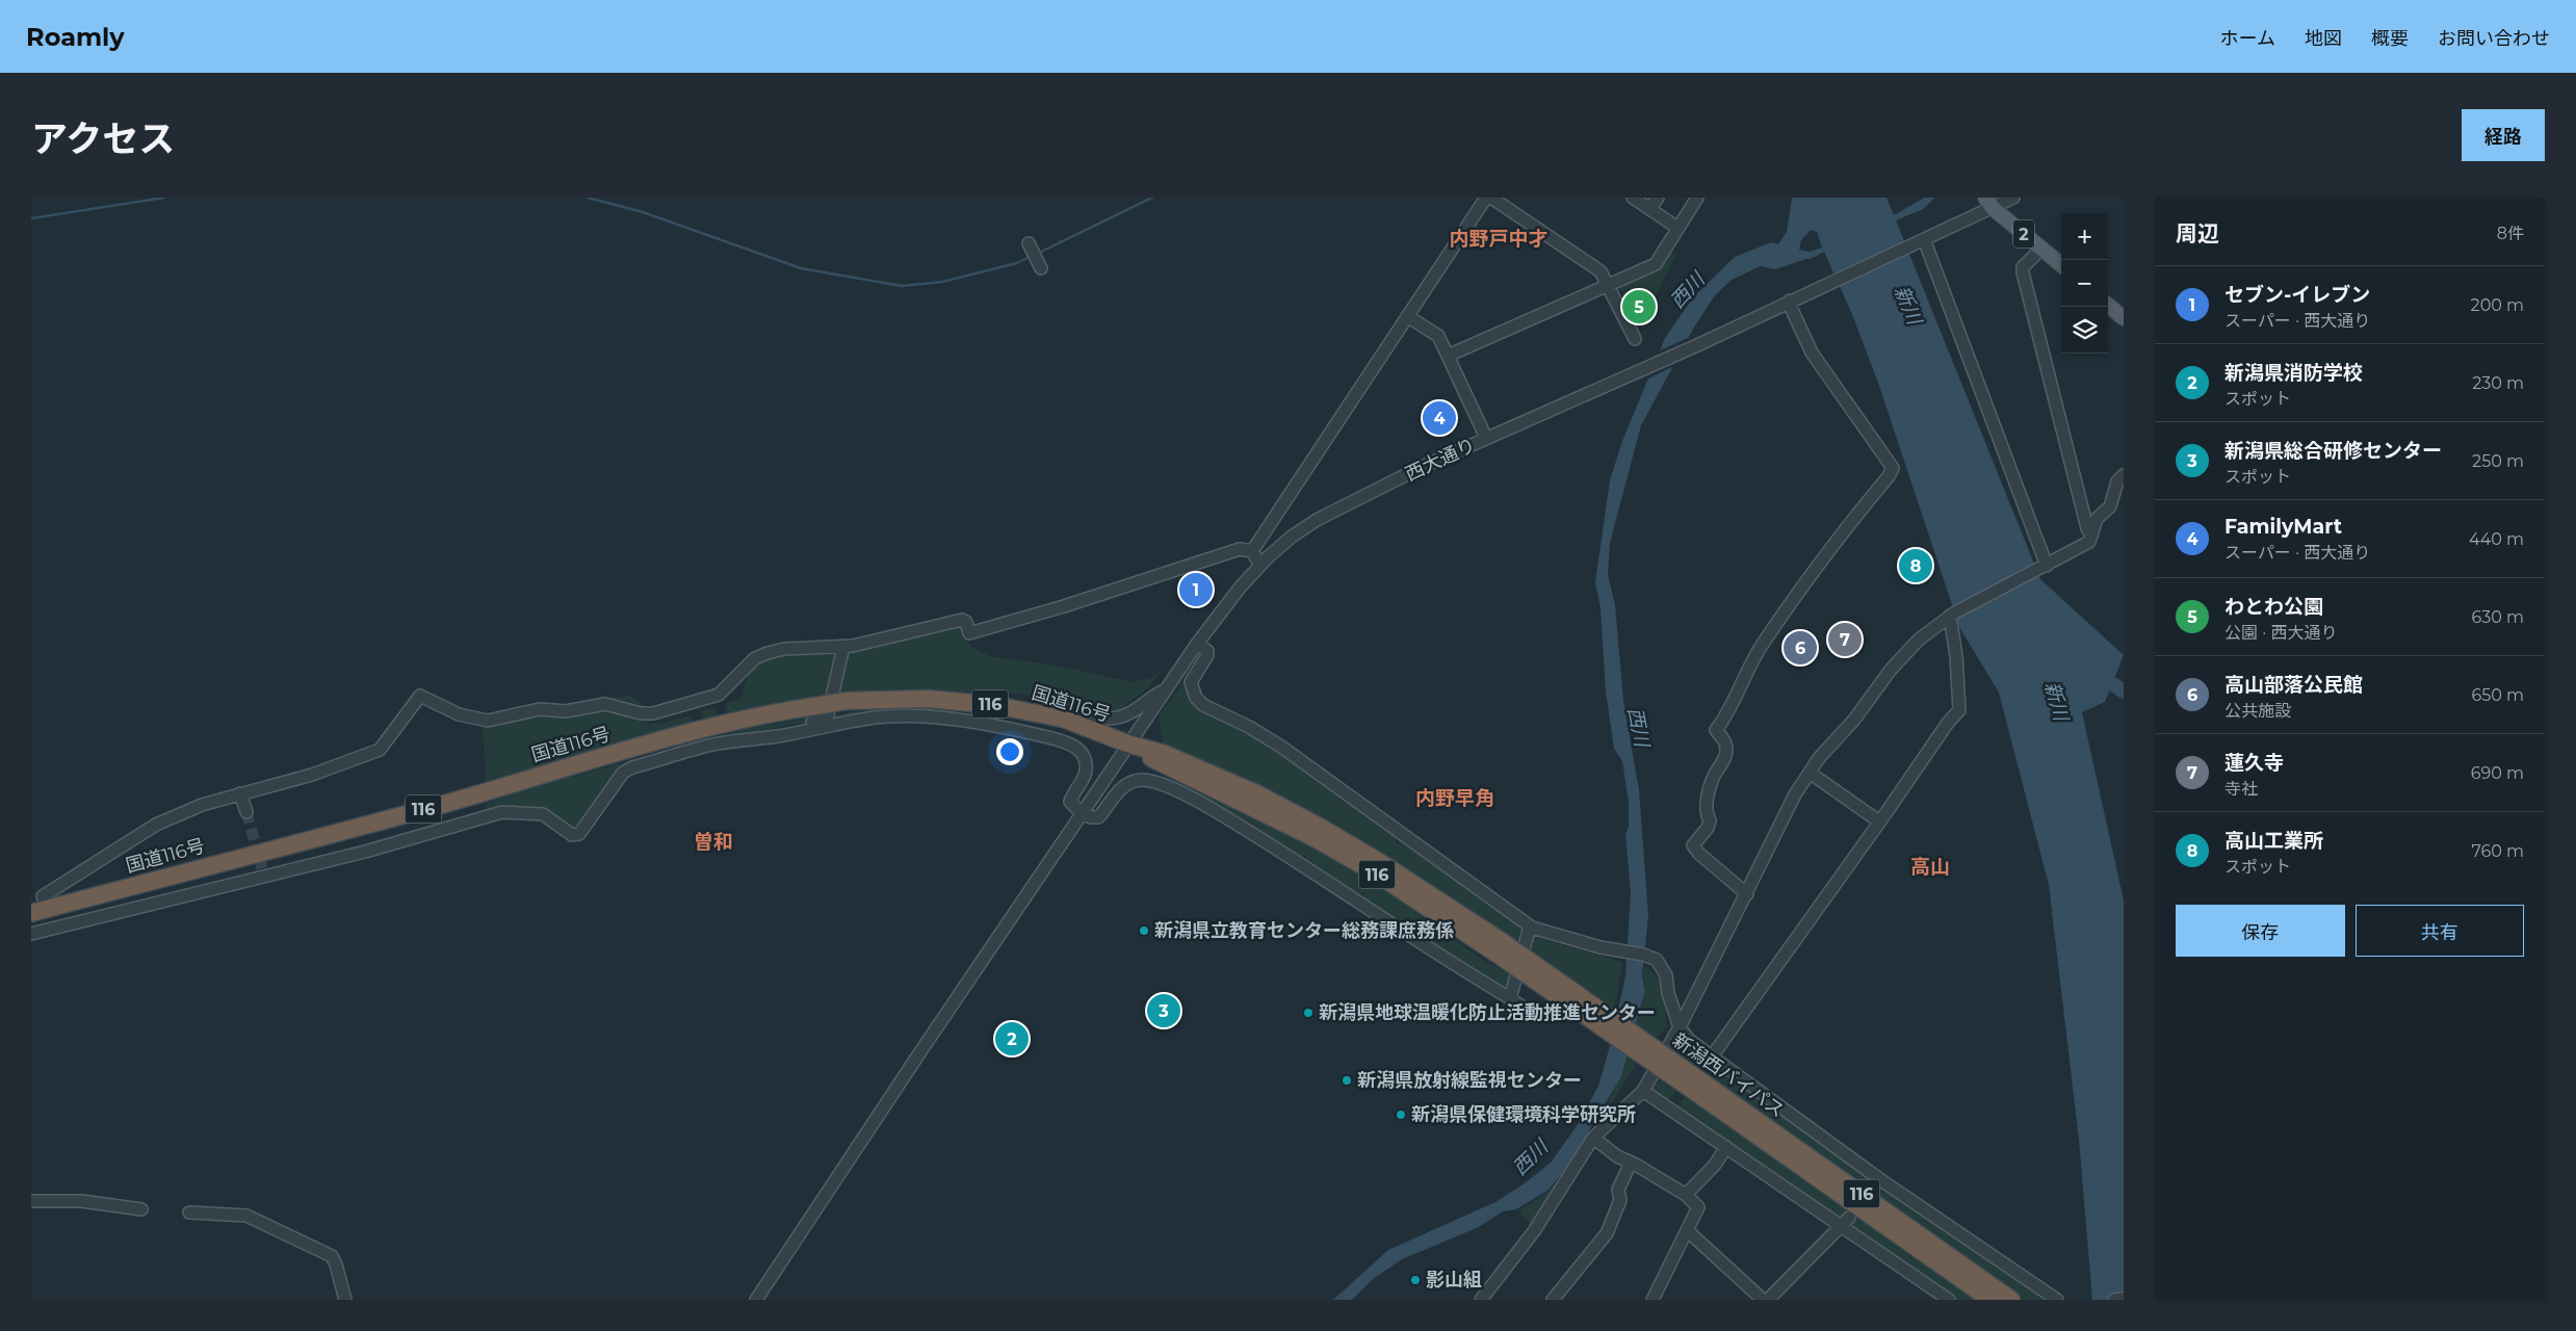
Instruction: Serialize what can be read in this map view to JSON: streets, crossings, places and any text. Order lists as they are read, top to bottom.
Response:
{
  "streets": {
    "highway": ["116", "国道116号", "新潟西バイパス"],
    "main road": ["2"],
    "street": ["西大通り"]
  },
  "crossings": [
    ["西大通り", "国道116号"],
    ["西大通り", "新潟西バイパス"],
    ["国道116号", "新潟西バイパス"]
  ],
  "districts": [
    "内野戸中才",
    "内野早角",
    "曽和",
    "高山"
  ],
  "water": ["西川", "新川"],
  "places": [
    "新潟県立教育センター総務課庶務係",
    "新潟県地球温暖化防止活動推進センター",
    "新潟県放射線監視センター",
    "新潟県保健環境科学研究所",
    "影山組"
  ],
  "page": {
    "header": "Roamly",
    "nav": [
      "ホーム",
      "地図",
      "概要",
      "お問い合わせ"
    ],
    "title": "アクセス",
    "buttons": [
      "経路",
      ["保存", "共有"]
    ],
    "heading": ["周辺", "8件"],
    "map_buttons": ["+", "−"],
    "list": [
      {
        "mark": "1",
        "name": "セブン-イレブン",
        "note": "スーパー · 西大通り",
        "value": "200 m"
      },
      {
        "mark": "2",
        "name": "新潟県消防学校",
        "note": "スポット",
        "value": "230 m"
      },
      {
        "mark": "3",
        "name": "新潟県総合研修センター",
        "note": "スポット",
        "value": "250 m"
      },
      {
        "mark": "4",
        "name": "FamilyMart",
        "note": "スーパー · 西大通り",
        "value": "440 m"
      },
      {
        "mark": "5",
        "name": "わとわ公園",
        "note": "公園 · 西大通り",
        "value": "630 m"
      },
      {
        "mark": "6",
        "name": "高山部落公民館",
        "note": "公共施設",
        "value": "650 m"
      },
      {
        "mark": "7",
        "name": "蓮久寺",
        "note": "寺社",
        "value": "690 m"
      },
      {
        "mark": "8",
        "name": "高山工業所",
        "note": "スポット",
        "value": "760 m"
      }
    ],
    "pins": [
      "5",
      "4",
      "8",
      "1",
      "7",
      "6",
      "3",
      "2"
    ]
  }
}
